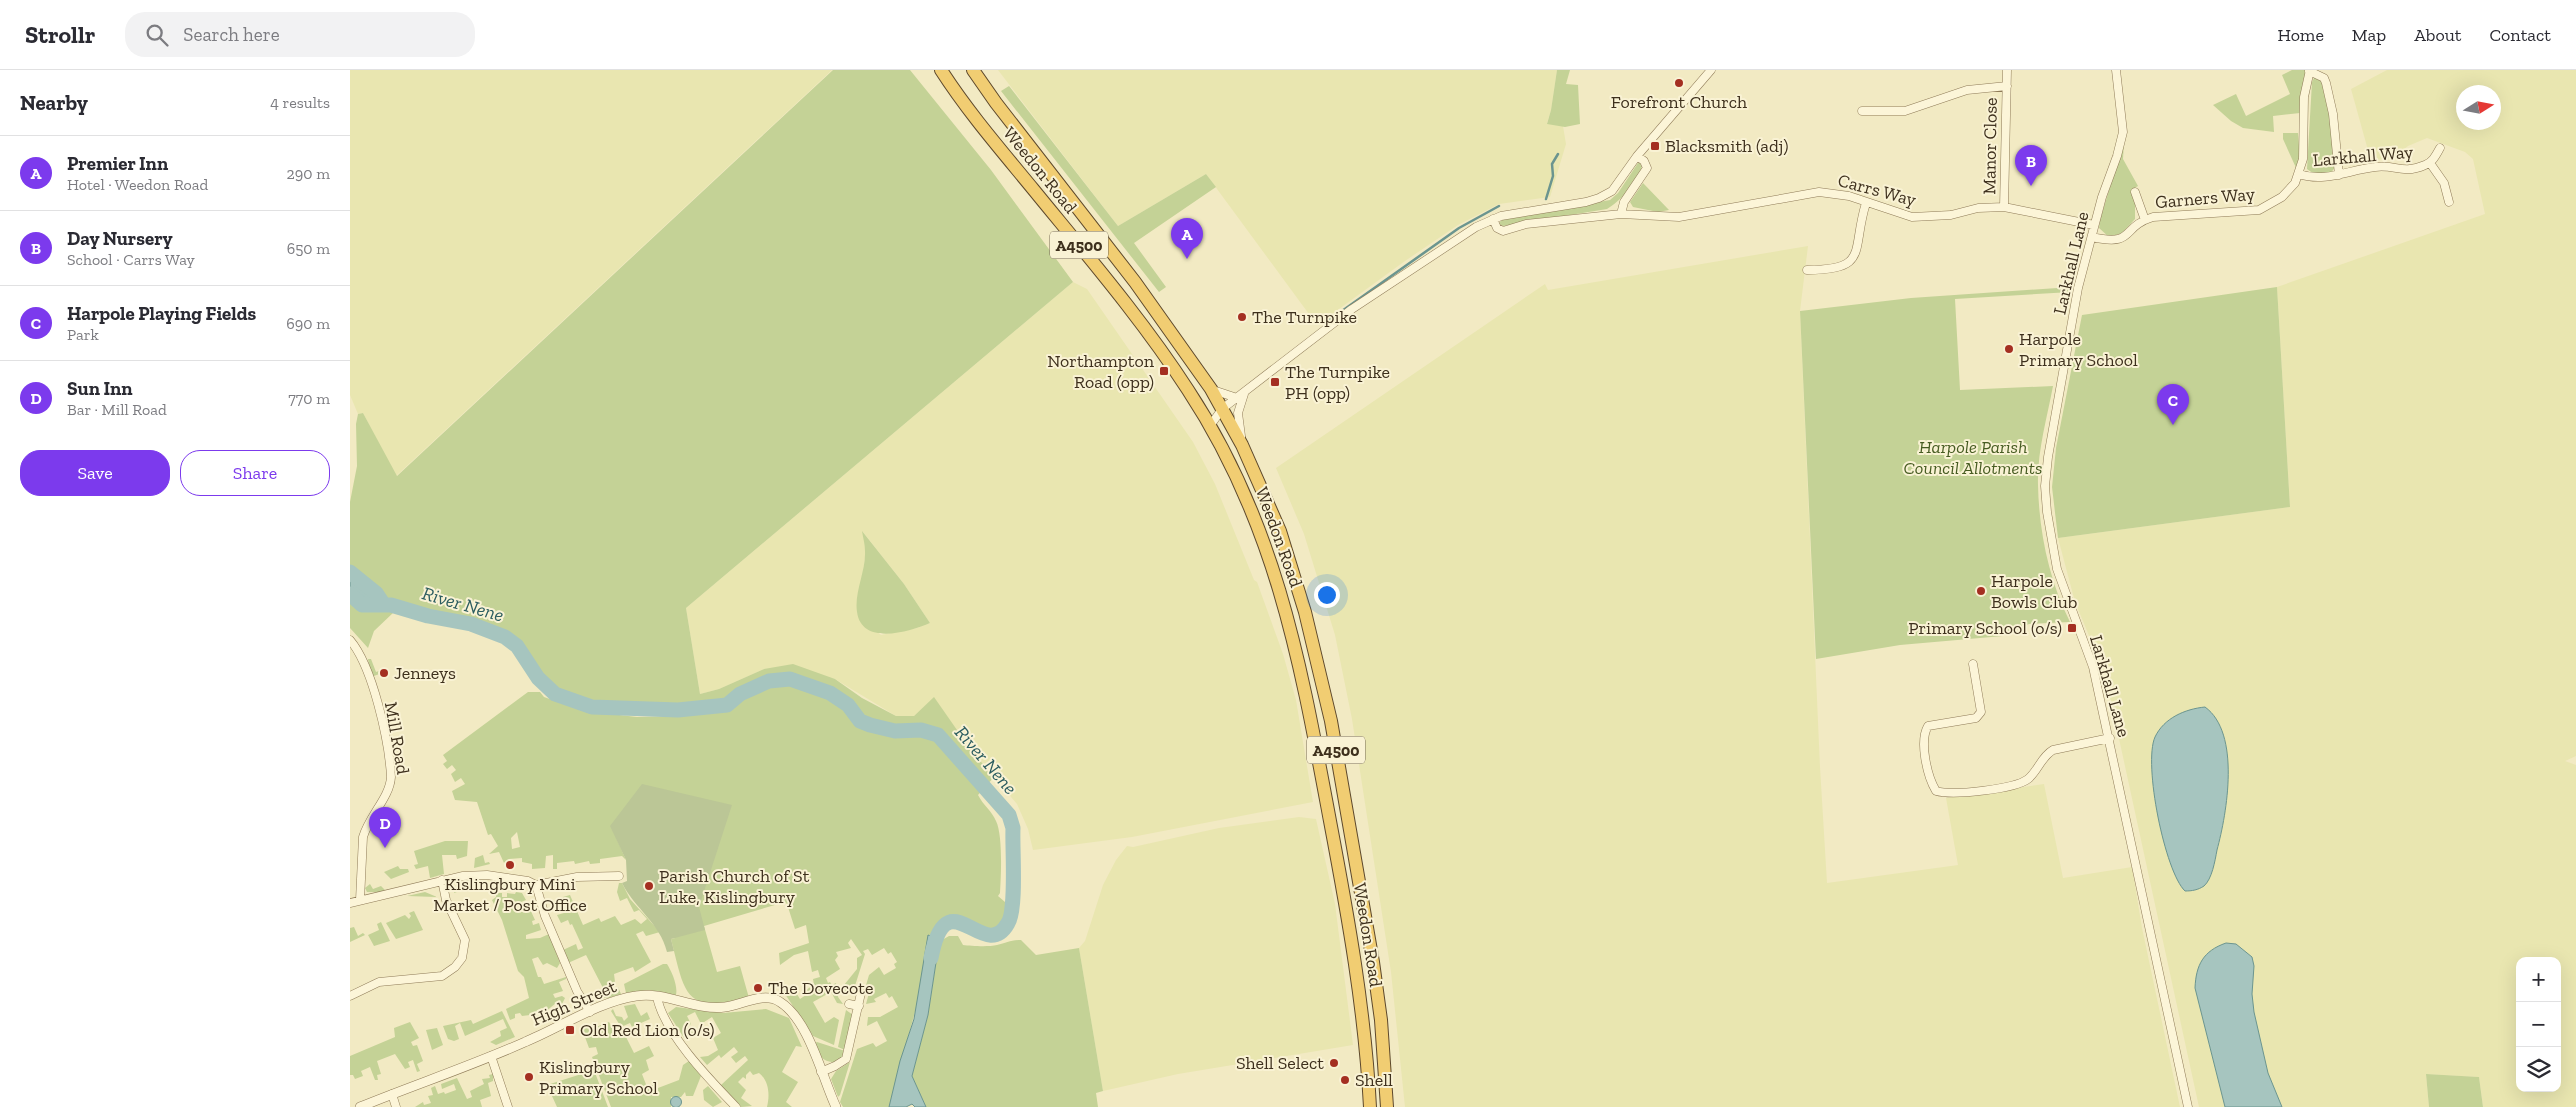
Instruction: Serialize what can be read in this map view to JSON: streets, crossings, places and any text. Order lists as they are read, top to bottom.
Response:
{
  "streets": {
    "highway": ["Weedon Road", "A4500"],
    "street": [
      "Manor Close",
      "Larkhall Way",
      "Carrs Way",
      "Garners Way",
      "Larkhall Lane",
      "Mill Road",
      "High Street"
    ]
  },
  "crossings": [
    ["Manor Close", "Carrs Way"],
    ["Larkhall Way", "Garners Way"],
    ["Carrs Way", "Larkhall Lane"],
    ["Garners Way", "Larkhall Lane"]
  ],
  "water": ["River Nene"],
  "parks": ["Harpole Parish Council Allotments"],
  "places": {
    "other": [
      "Forefront Church",
      "The Turnpike",
      "Harpole Primary School",
      "Harpole Bowls Club",
      "Jenneys",
      "Kislingbury Mini Market / Post Office",
      "Parish Church of St Luke, Kislingbury",
      "The Dovecote",
      "Shell Select",
      "Kislingbury Primary School",
      "Shell"
    ],
    "transit": [
      "Blacksmith (adj)",
      "Northampton Road (opp)",
      "The Turnpike PH (opp)",
      "Primary School (o/s)",
      "Old Red Lion (o/s)"
    ]
  },
  "north": "right",
  "page": {
    "header": "Strollr",
    "search": "Search here",
    "nav": [
      "Home",
      "Map",
      "About",
      "Contact"
    ],
    "heading": ["Nearby", "4 results"],
    "list": [
      {
        "mark": "A",
        "name": "Premier Inn",
        "note": "Hotel · Weedon Road",
        "value": "290 m"
      },
      {
        "mark": "B",
        "name": "Day Nursery",
        "note": "School · Carrs Way",
        "value": "650 m"
      },
      {
        "mark": "C",
        "name": "Harpole Playing Fields",
        "note": "Park",
        "value": "690 m"
      },
      {
        "mark": "D",
        "name": "Sun Inn",
        "note": "Bar · Mill Road",
        "value": "770 m"
      }
    ],
    "pins": [
      "B",
      "A",
      "C",
      "D"
    ],
    "buttons": ["Save", "Share"],
    "map_buttons": ["+", "−"]
  }
}
